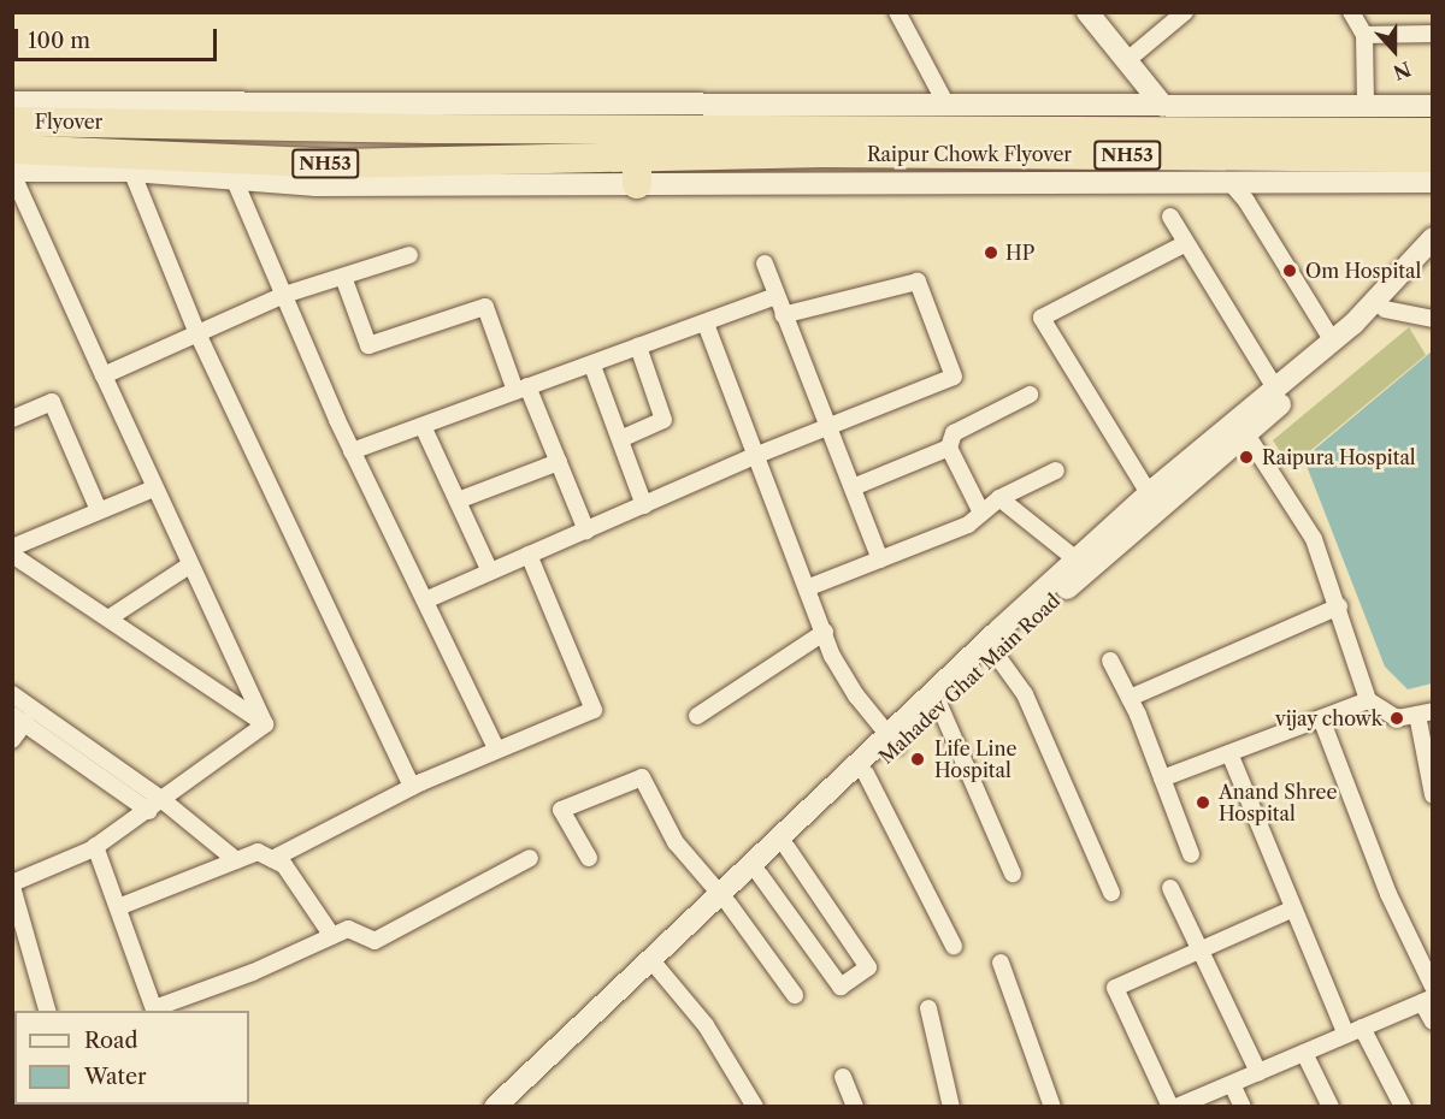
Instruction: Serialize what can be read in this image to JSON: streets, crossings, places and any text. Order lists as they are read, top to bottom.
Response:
{
  "streets": {
    "highway": ["Flyover", "Raipur Chowk Flyover", "NH53"],
    "street": ["Mahadev Ghat Main Road"]
  },
  "crossings": [
    ["Flyover", "NH53"],
    ["Raipur Chowk Flyover", "NH53"]
  ],
  "places": [
    "HP",
    "Om Hospital",
    "Raipura Hospital",
    "vijay chowk",
    "Life Line Hospital",
    "Anand Shree Hospital"
  ],
  "legend": ["Road", "Water"],
  "scale_bar": "100 m",
  "north": "bottom"
}
